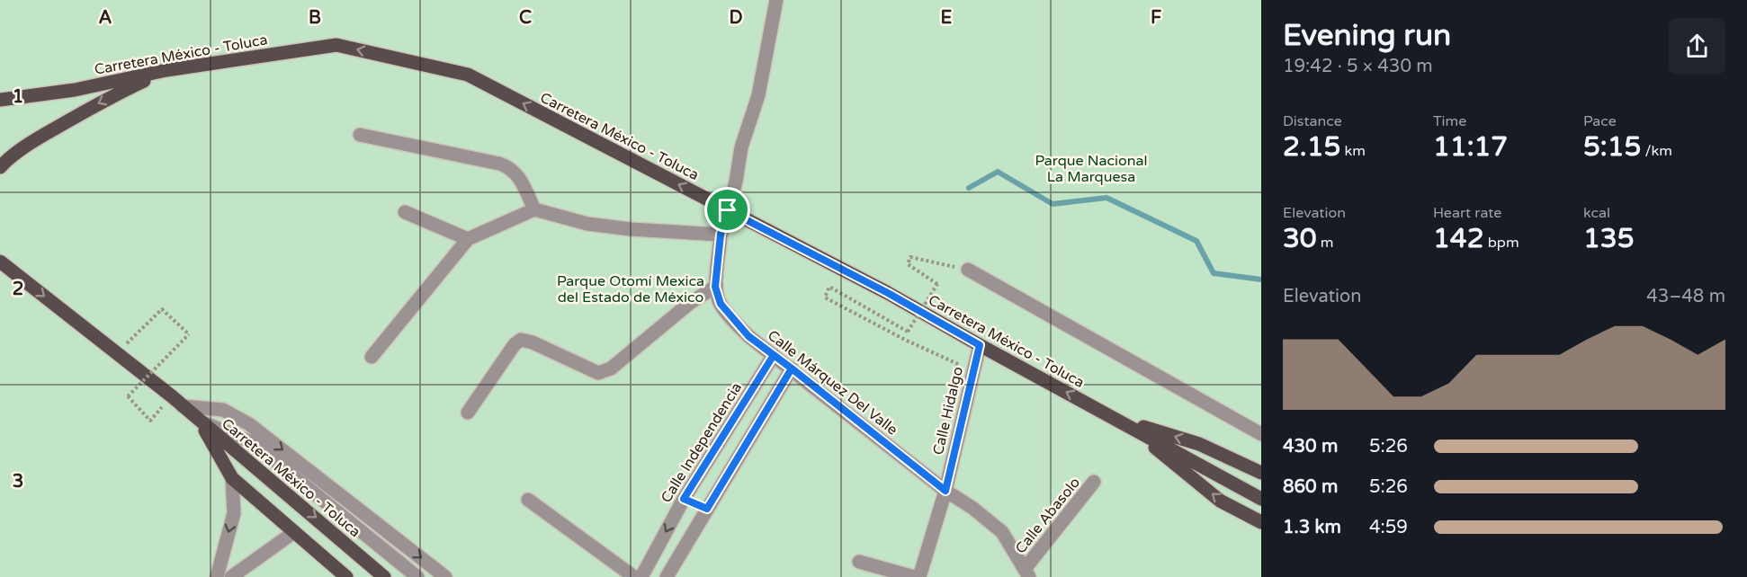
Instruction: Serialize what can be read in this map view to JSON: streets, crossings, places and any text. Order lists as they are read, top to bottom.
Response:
{
  "streets": {
    "main road": ["Carretera México - Toluca"],
    "street": [
      "Calle Márquez Del Valle",
      "Calle Hidalgo",
      "Calle Independencia",
      "Calle Abasolo"
    ]
  },
  "crossings": [
    ["Carretera México - Toluca", "Calle Hidalgo"],
    ["Calle Márquez Del Valle", "Calle Hidalgo"],
    ["Calle Márquez Del Valle", "Calle Independencia"],
    ["Calle Márquez Del Valle", "Calle Abasolo"]
  ],
  "parks": ["Parque Nacional La Marquesa", "Parque Otomí Mexica del Estado de México"],
  "page": {
    "heading": ["Evening run", "19:42 · 5 × 430 m"],
    "stats": [
      ["Distance", "2.15 km"],
      ["Time", "11:17"],
      ["Pace", "5:15 /km"],
      ["Elevation", "30 m"],
      ["Heart rate", "142 bpm"],
      ["kcal", "135"]
    ],
    "chart": ["Elevation", "43–48 m"],
    "list": [
      {
        "name": "430 m",
        "note": "5:26"
      },
      {
        "name": "860 m",
        "note": "5:26"
      },
      {
        "name": "1.3 km",
        "note": "4:59"
      }
    ]
  },
  "grid": {
    "columns": [
      "A",
      "B",
      "C",
      "D",
      "E",
      "F"
    ],
    "rows": ["1", "2", "3"]
  }
}
